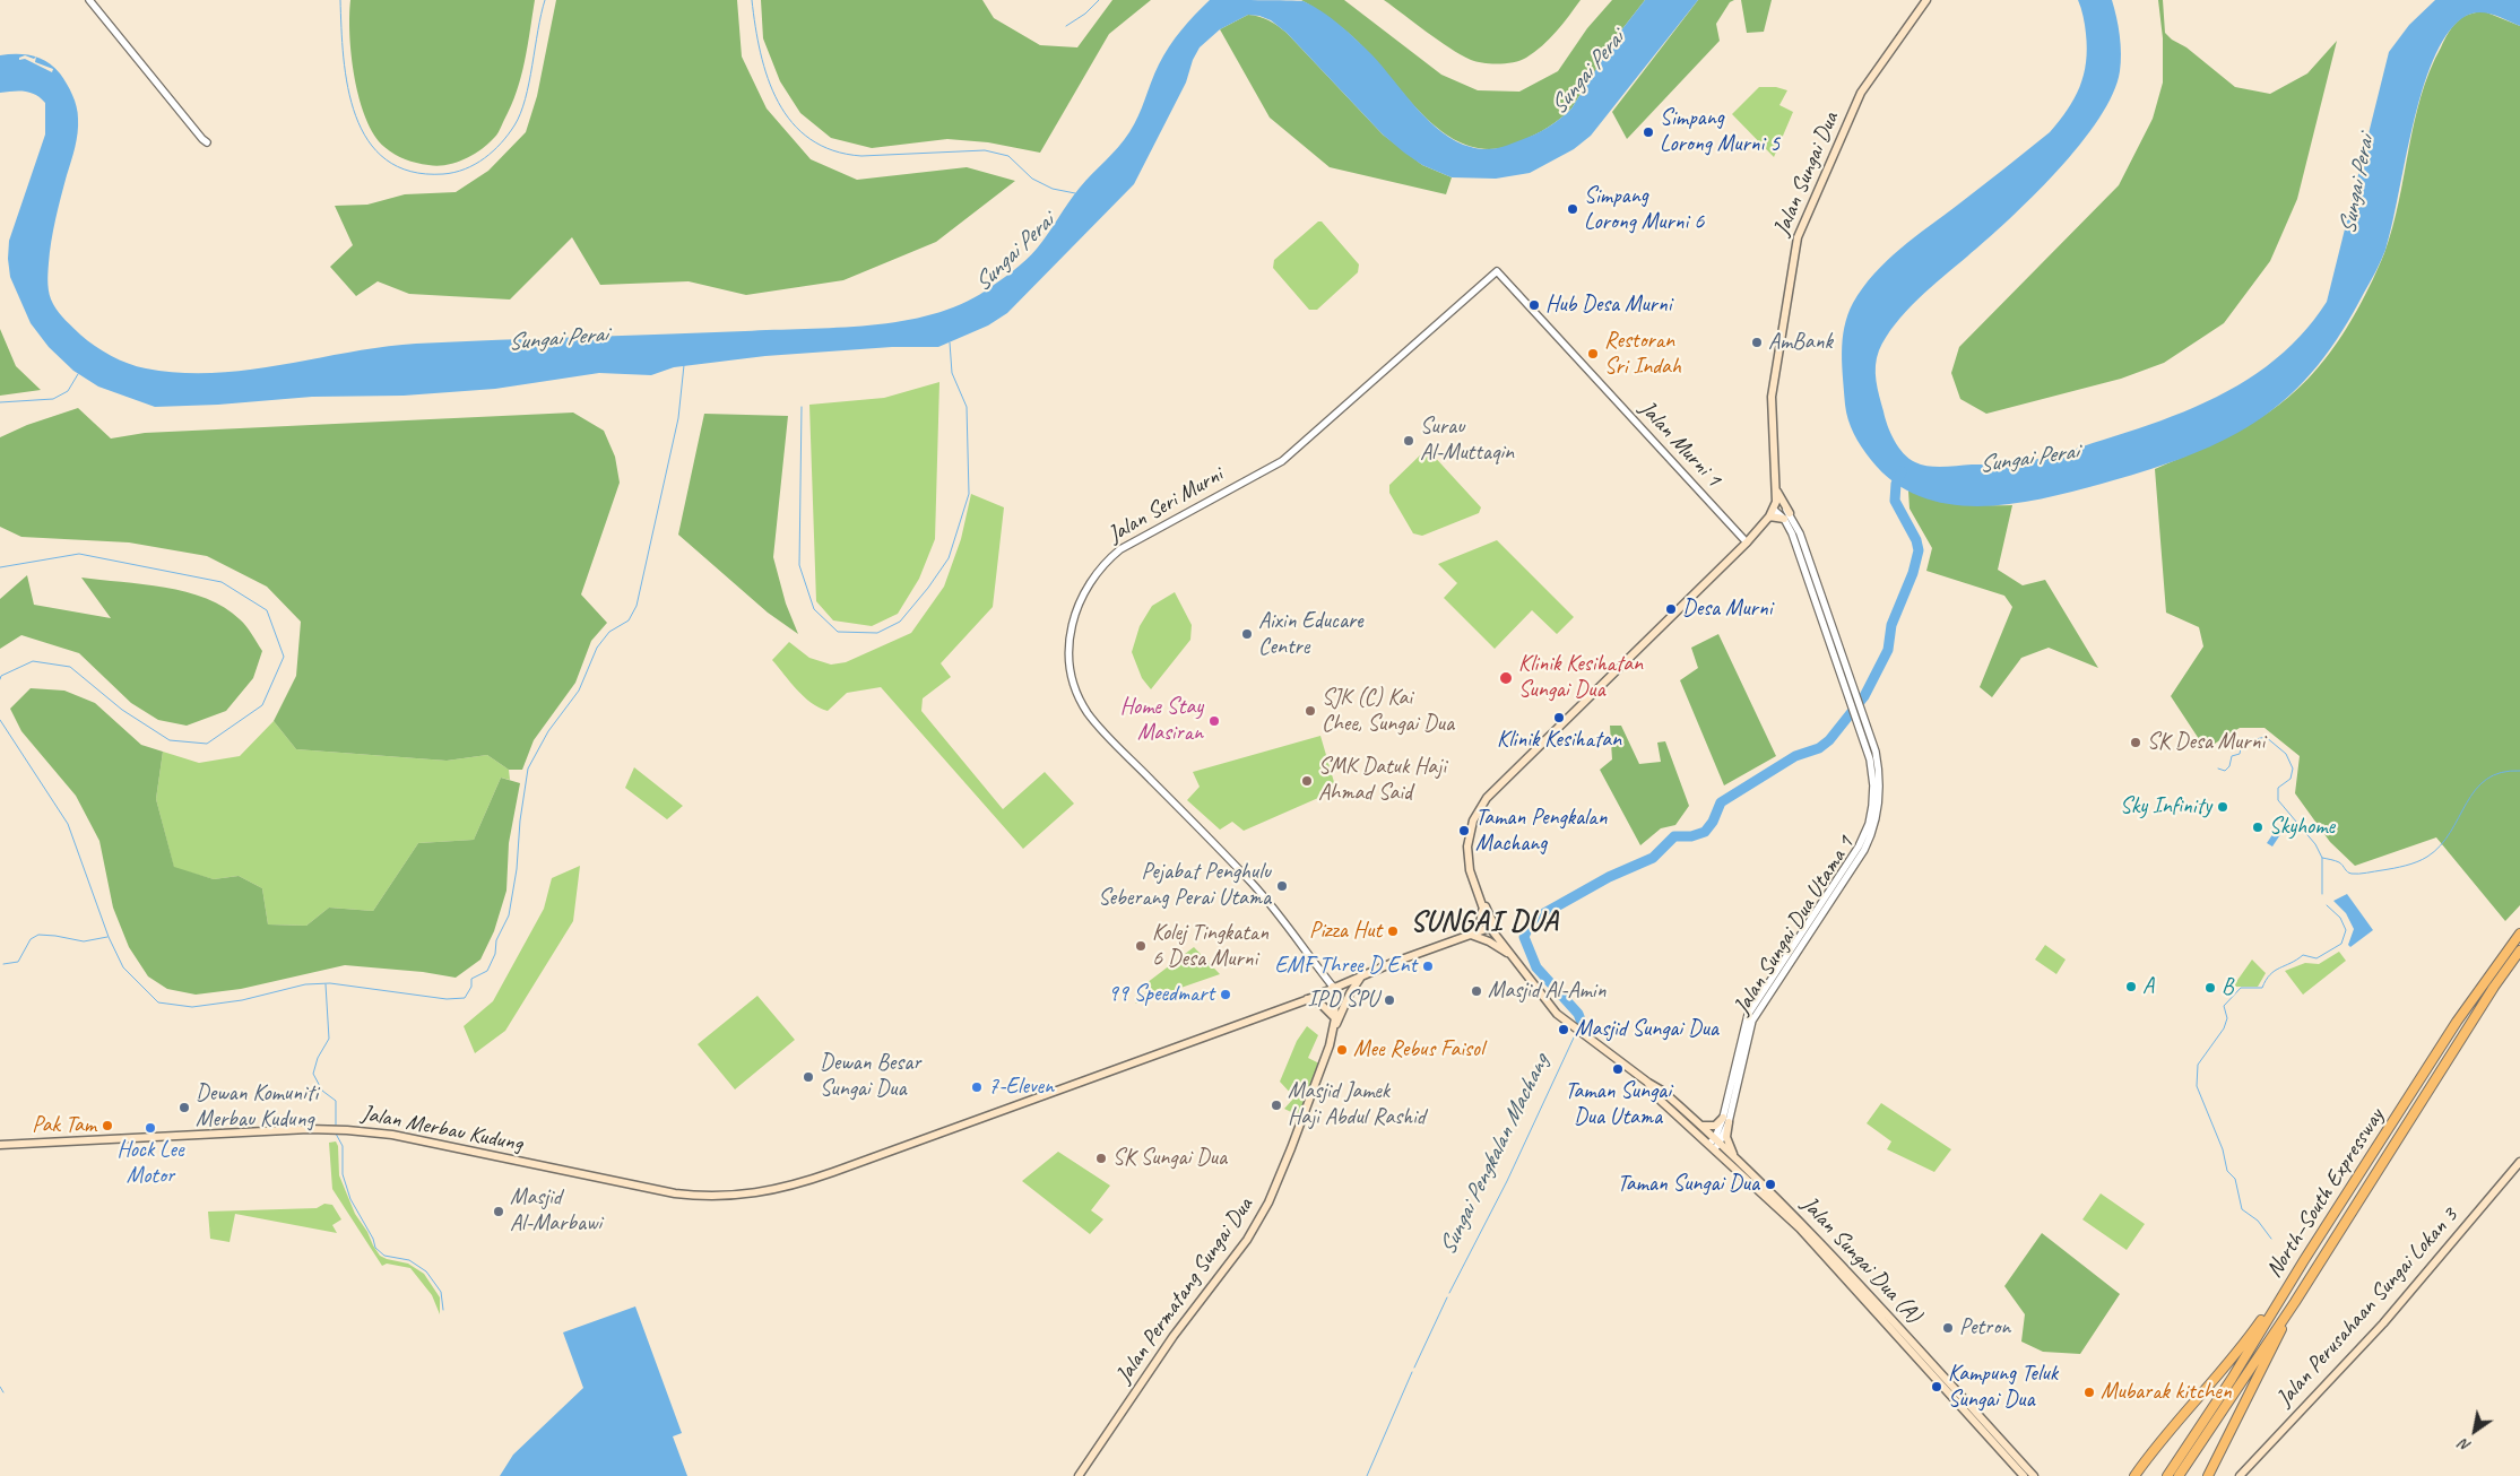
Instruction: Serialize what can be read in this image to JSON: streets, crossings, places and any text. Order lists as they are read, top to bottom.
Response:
{
  "streets": {
    "highway": ["North–South Expressway"],
    "main road": [
      "Jalan Sungai Dua",
      "Jalan Merbau Kudung",
      "Jalan Sungai Dua (A)",
      "Jalan Permatang Sungai Dua",
      "Jalan Perusahaan Sungai Lokan 3"
    ],
    "street": ["Jalan Murni 1", "Jalan Seri Murni", "Jalan Sungai Dua Utama 1"]
  },
  "crossings": [
    ["Jalan Sungai Dua", "Jalan Sungai Dua Utama 1"],
    ["Jalan Murni 1", "Jalan Seri Murni"],
    ["Jalan Seri Murni", "Jalan Merbau Kudung"],
    ["Jalan Seri Murni", "Jalan Permatang Sungai Dua"],
    ["Jalan Sungai Dua Utama 1", "Jalan Sungai Dua (A)"],
    ["Jalan Merbau Kudung", "Jalan Sungai Dua (A)"],
    ["Jalan Merbau Kudung", "Jalan Permatang Sungai Dua"]
  ],
  "districts": ["SUNGAI DUA"],
  "water": ["Sungai Perai", "Sungai Pengkalan Machang"],
  "places": [
    "Simpang Lorong Murni 5",
    "Simpang Lorong Murni 6",
    "Hub Desa Murni",
    "AmBank",
    "Restoran Sri Indah",
    "Surau Al-Muttaqin",
    "Desa Murni",
    "Aixin Educare Centre",
    "Klinik Kesihatan Sungai Dua",
    "SJK (C) Kai Chee, Sungai Dua",
    "Klinik Kesihatan",
    "Home Stay Masiran",
    "SK Desa Murni",
    "SMK Datuk Haji Ahmad Said",
    "Sky Infinity",
    "Skyhome",
    "Taman Pengkalan Machang",
    "Pejabat Penghulu Seberang Perai Utama",
    "Pizza Hut",
    "Kolej Tingkatan 6 Desa Murni",
    "EMF Three D Ent",
    "A",
    "B",
    "Masjid Al-Amin",
    "99 Speedmart",
    "IPD SPU",
    "Masjid Sungai Dua",
    "Mee Rebus Faisol",
    "Taman Sungai Dua Utama",
    "Dewan Besar Sungai Dua",
    "7-Eleven",
    "Masjid Jamek Haji Abdul Rashid",
    "Dewan Komuniti Merbau Kudung",
    "Pak Tam",
    "Hock Lee Motor",
    "SK Sungai Dua",
    "Taman Sungai Dua",
    "Masjid Al-Marbawi",
    "Petron",
    "Kampung Teluk Sungai Dua",
    "Mubarak kitchen"
  ],
  "north": "bottom left"
}
